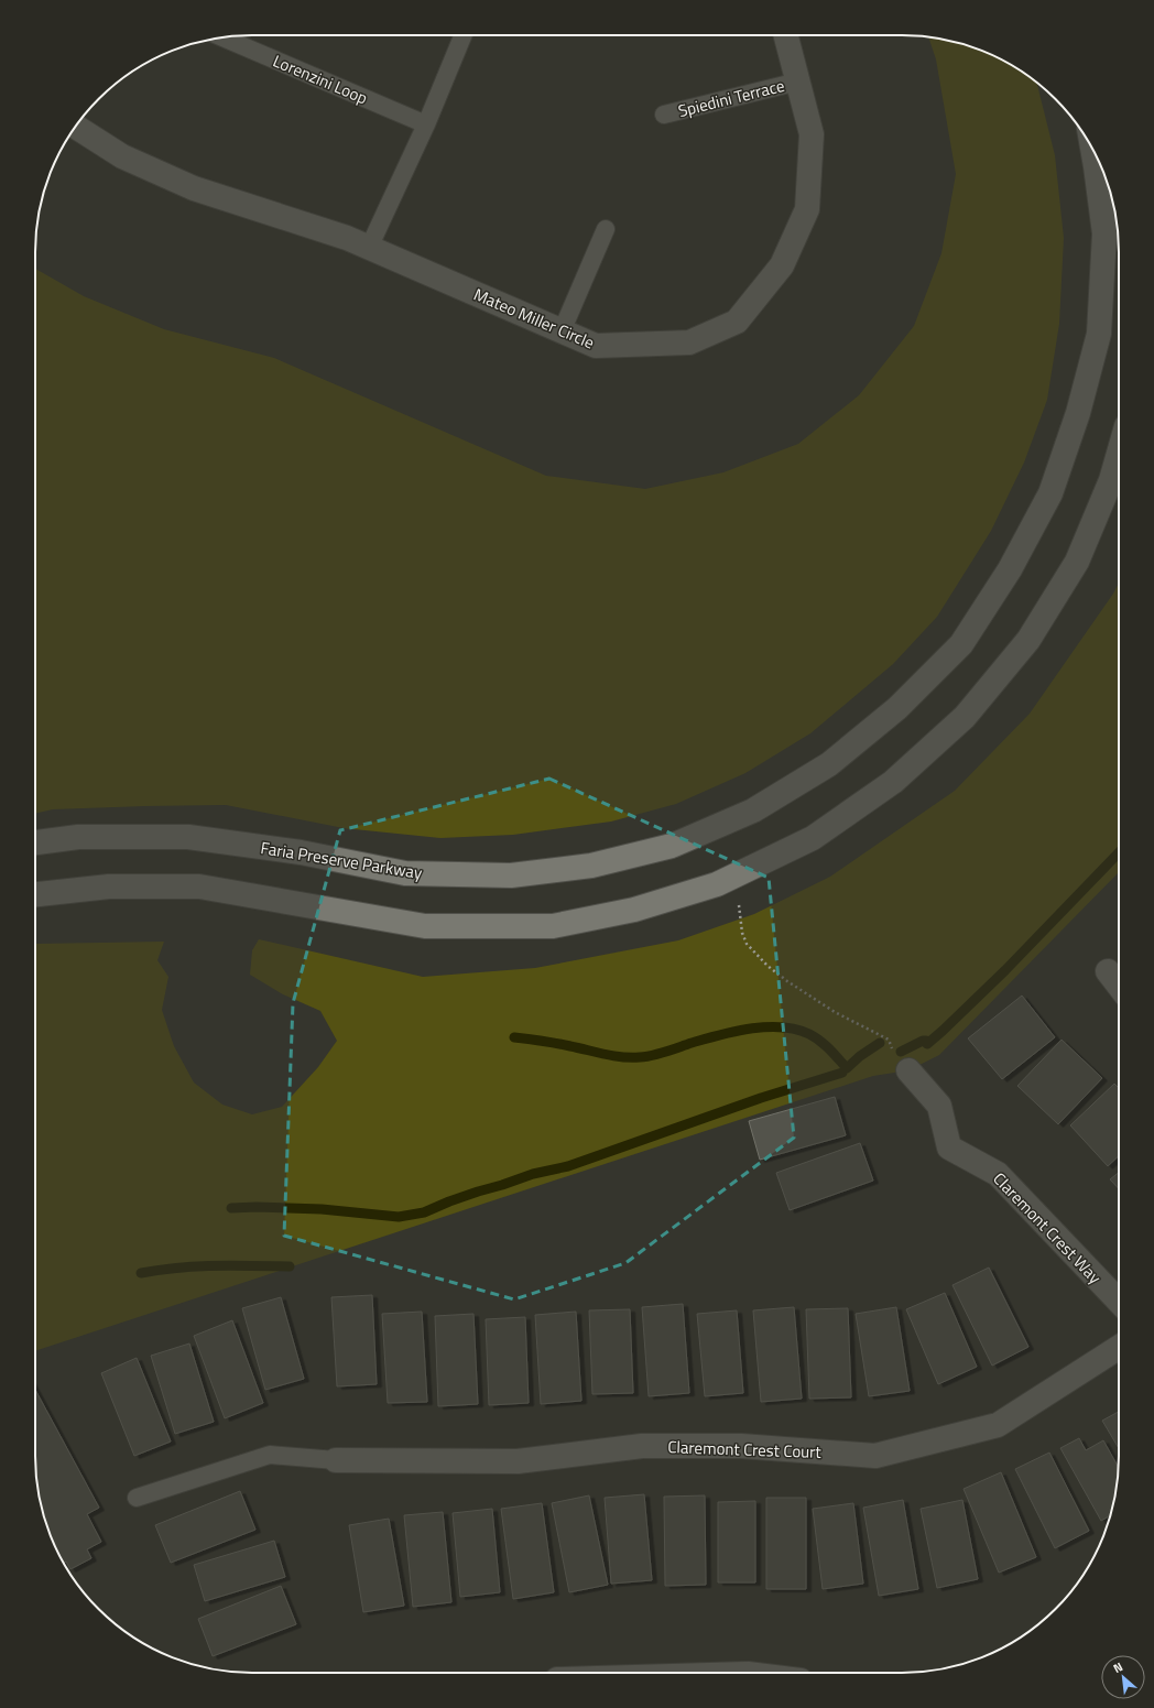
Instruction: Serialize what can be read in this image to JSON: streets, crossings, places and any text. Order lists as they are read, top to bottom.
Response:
{
  "streets": {
    "street": [
      "Mateo Miller Circle",
      "Faria Preserve Parkway",
      "Claremont Crest Way",
      "Claremont Crest Court"
    ],
    "lane": ["Lorenzini Loop", "Spiedini Terrace"]
  },
  "crossings": [
    ["Spiedini Terrace", "Mateo Miller Circle"]
  ],
  "north": "top left"
}
